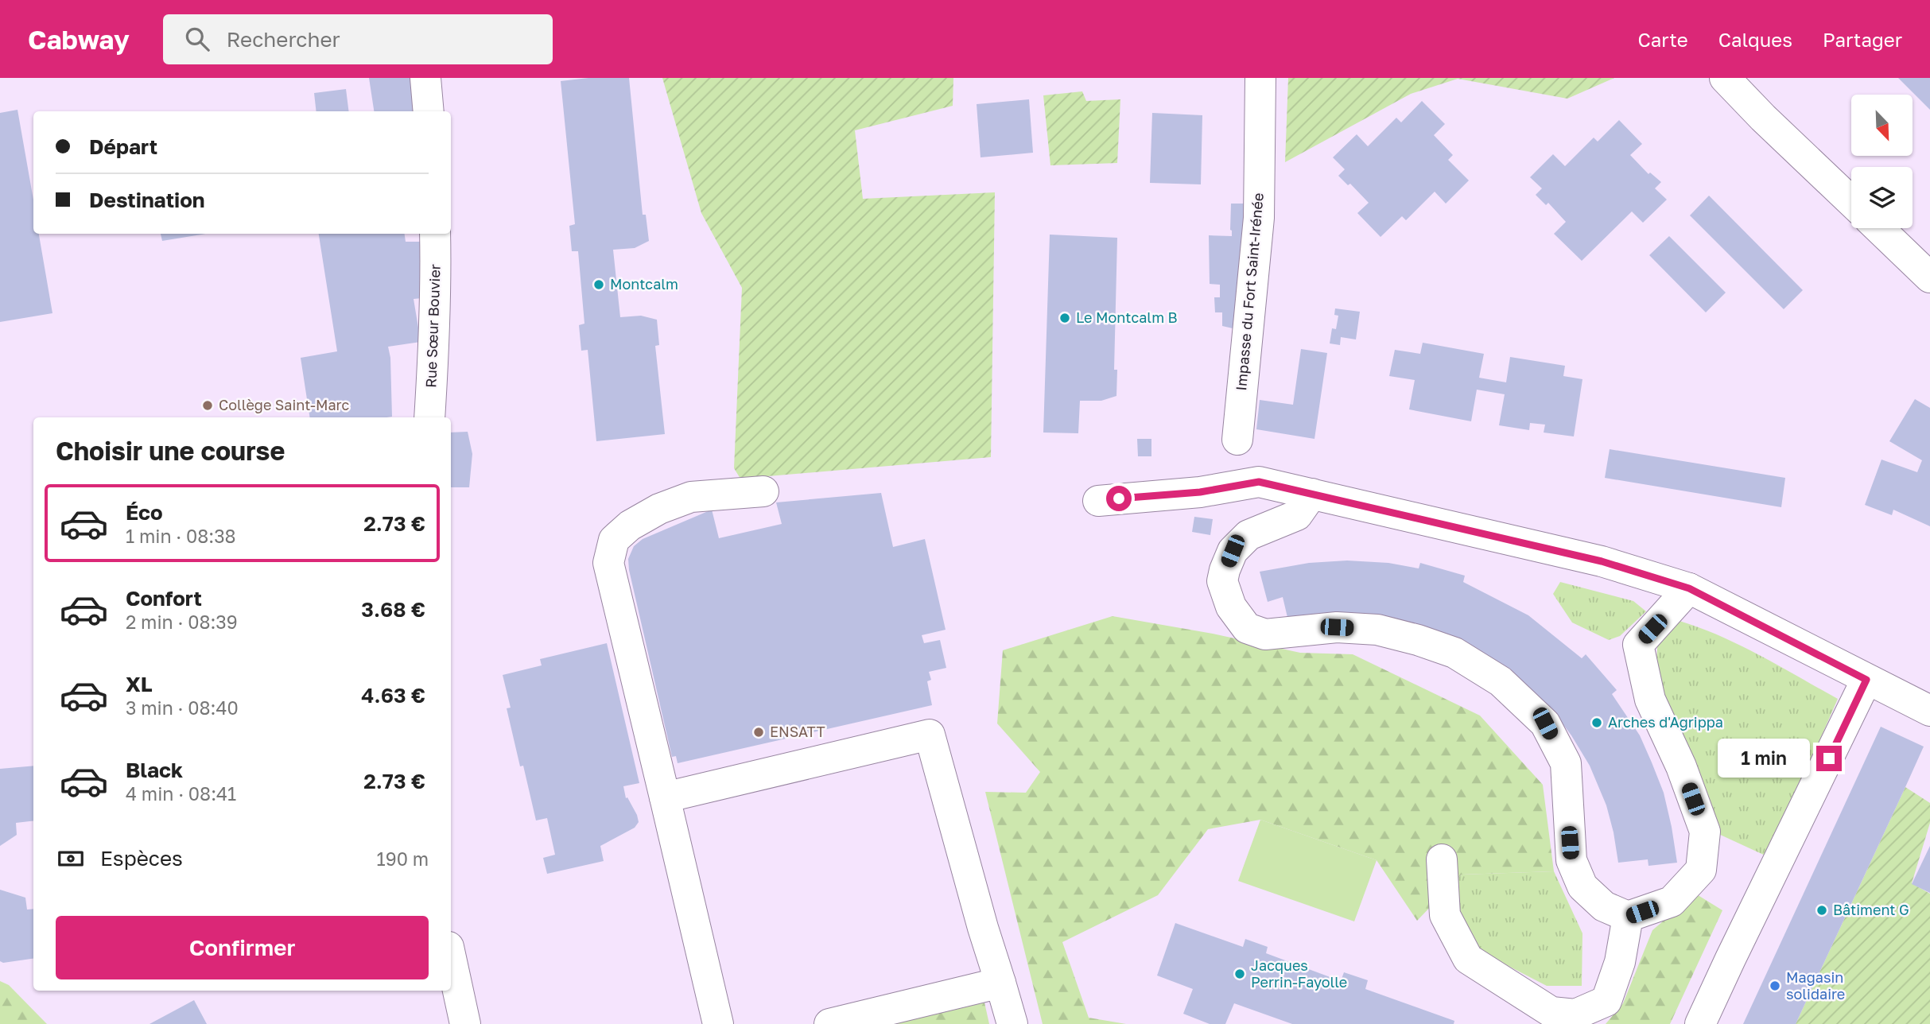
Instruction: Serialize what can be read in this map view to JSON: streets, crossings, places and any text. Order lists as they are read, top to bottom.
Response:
{
  "streets": {
    "street": ["Impasse du Fort Saint-Irénée", "Rue Sœur Bouvier"]
  },
  "places": [
    "Montcalm",
    "Le Montcalm B",
    "Collège Saint-Marc",
    "Arches d'Agrippa",
    "ENSATT",
    "Bâtiment G",
    "Jacques Perrin-Fayolle",
    "Magasin solidaire"
  ],
  "north": "bottom right",
  "page": {
    "header": "Cabway",
    "search": "Rechercher",
    "nav": ["Carte", "Calques", "Partager"],
    "banner": ["Départ", "Destination"],
    "heading": "Choisir une course",
    "list": [
      {
        "name": "Éco",
        "note": "1 min · 08:38",
        "value": "2.73 €"
      },
      {
        "name": "Confort",
        "note": "2 min · 08:39",
        "value": "3.68 €"
      },
      {
        "name": "XL",
        "note": "3 min · 08:40",
        "value": "4.63 €"
      },
      {
        "name": "Black",
        "note": "4 min · 08:41",
        "value": "2.73 €"
      }
    ],
    "bubble": "1 min",
    "pay": ["Espèces", "190 m"],
    "buttons": "Confirmer"
  }
}
